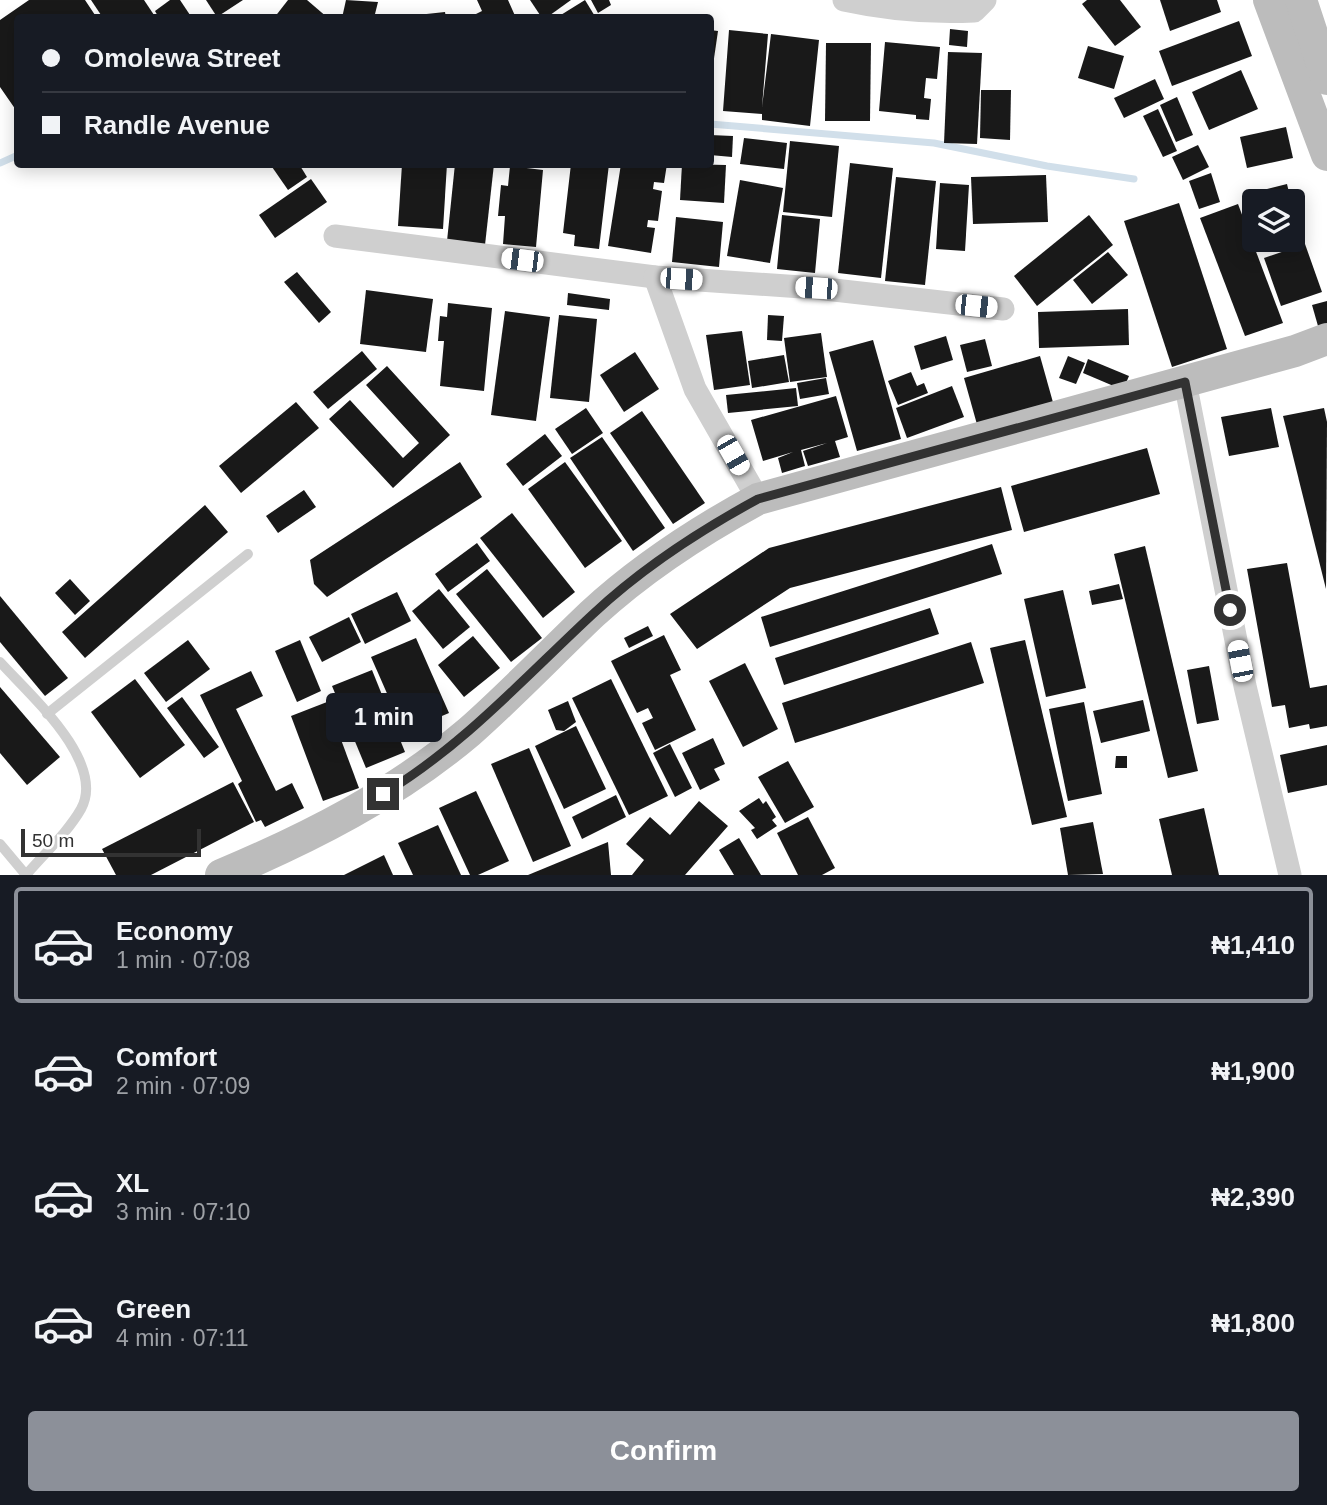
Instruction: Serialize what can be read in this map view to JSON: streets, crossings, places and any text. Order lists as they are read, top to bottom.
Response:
{
  "scale_bar": "50 m",
  "page": {
    "banner": ["Omolewa Street", "Randle Avenue"],
    "bubble": "1 min",
    "scale": "50 m",
    "list": [
      {
        "name": "Economy",
        "note": "1 min · 07:08",
        "value": "₦1,410"
      },
      {
        "name": "Comfort",
        "note": "2 min · 07:09",
        "value": "₦1,900"
      },
      {
        "name": "XL",
        "note": "3 min · 07:10",
        "value": "₦2,390"
      },
      {
        "name": "Green",
        "note": "4 min · 07:11",
        "value": "₦1,800"
      }
    ],
    "buttons": "Confirm"
  }
}
